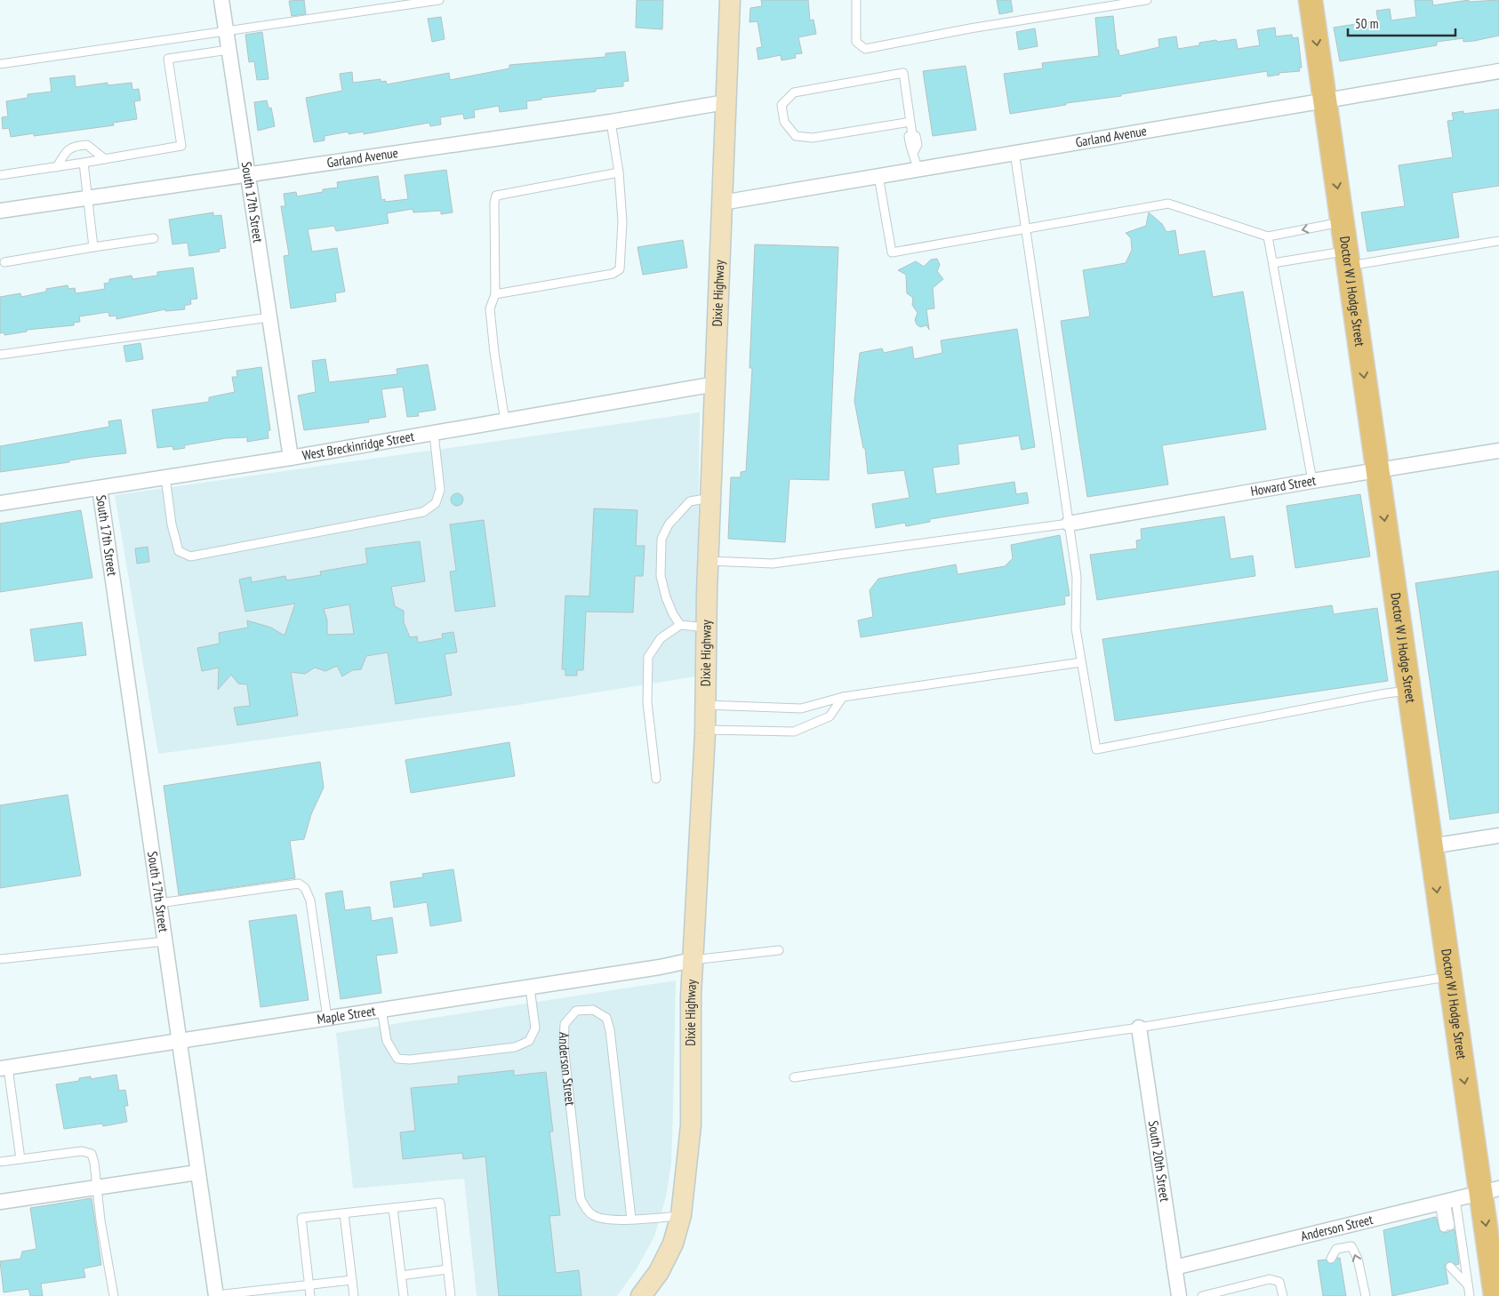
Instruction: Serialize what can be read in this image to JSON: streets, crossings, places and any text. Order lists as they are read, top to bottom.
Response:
{
  "streets": {
    "main road": ["Doctor W J Hodge Street"],
    "street": [
      "Garland Avenue",
      "South 17th Street",
      "Dixie Highway",
      "West Breckinridge Street",
      "Howard Street",
      "Maple Street",
      "Anderson Street",
      "South 20th Street"
    ]
  },
  "crossings": [
    ["Garland Avenue", "South 17th Street"],
    ["Garland Avenue", "Doctor W J Hodge Street"],
    ["Garland Avenue", "Dixie Highway"],
    ["South 17th Street", "West Breckinridge Street"],
    ["South 17th Street", "Maple Street"],
    ["Doctor W J Hodge Street", "Howard Street"],
    ["Doctor W J Hodge Street", "Anderson Street"],
    ["Dixie Highway", "West Breckinridge Street"],
    ["Dixie Highway", "Maple Street"],
    ["Dixie Highway", "Anderson Street"],
    ["Anderson Street", "South 20th Street"]
  ],
  "one_way": ["Doctor W J Hodge Street"],
  "scale_bar": "50 m"
}
